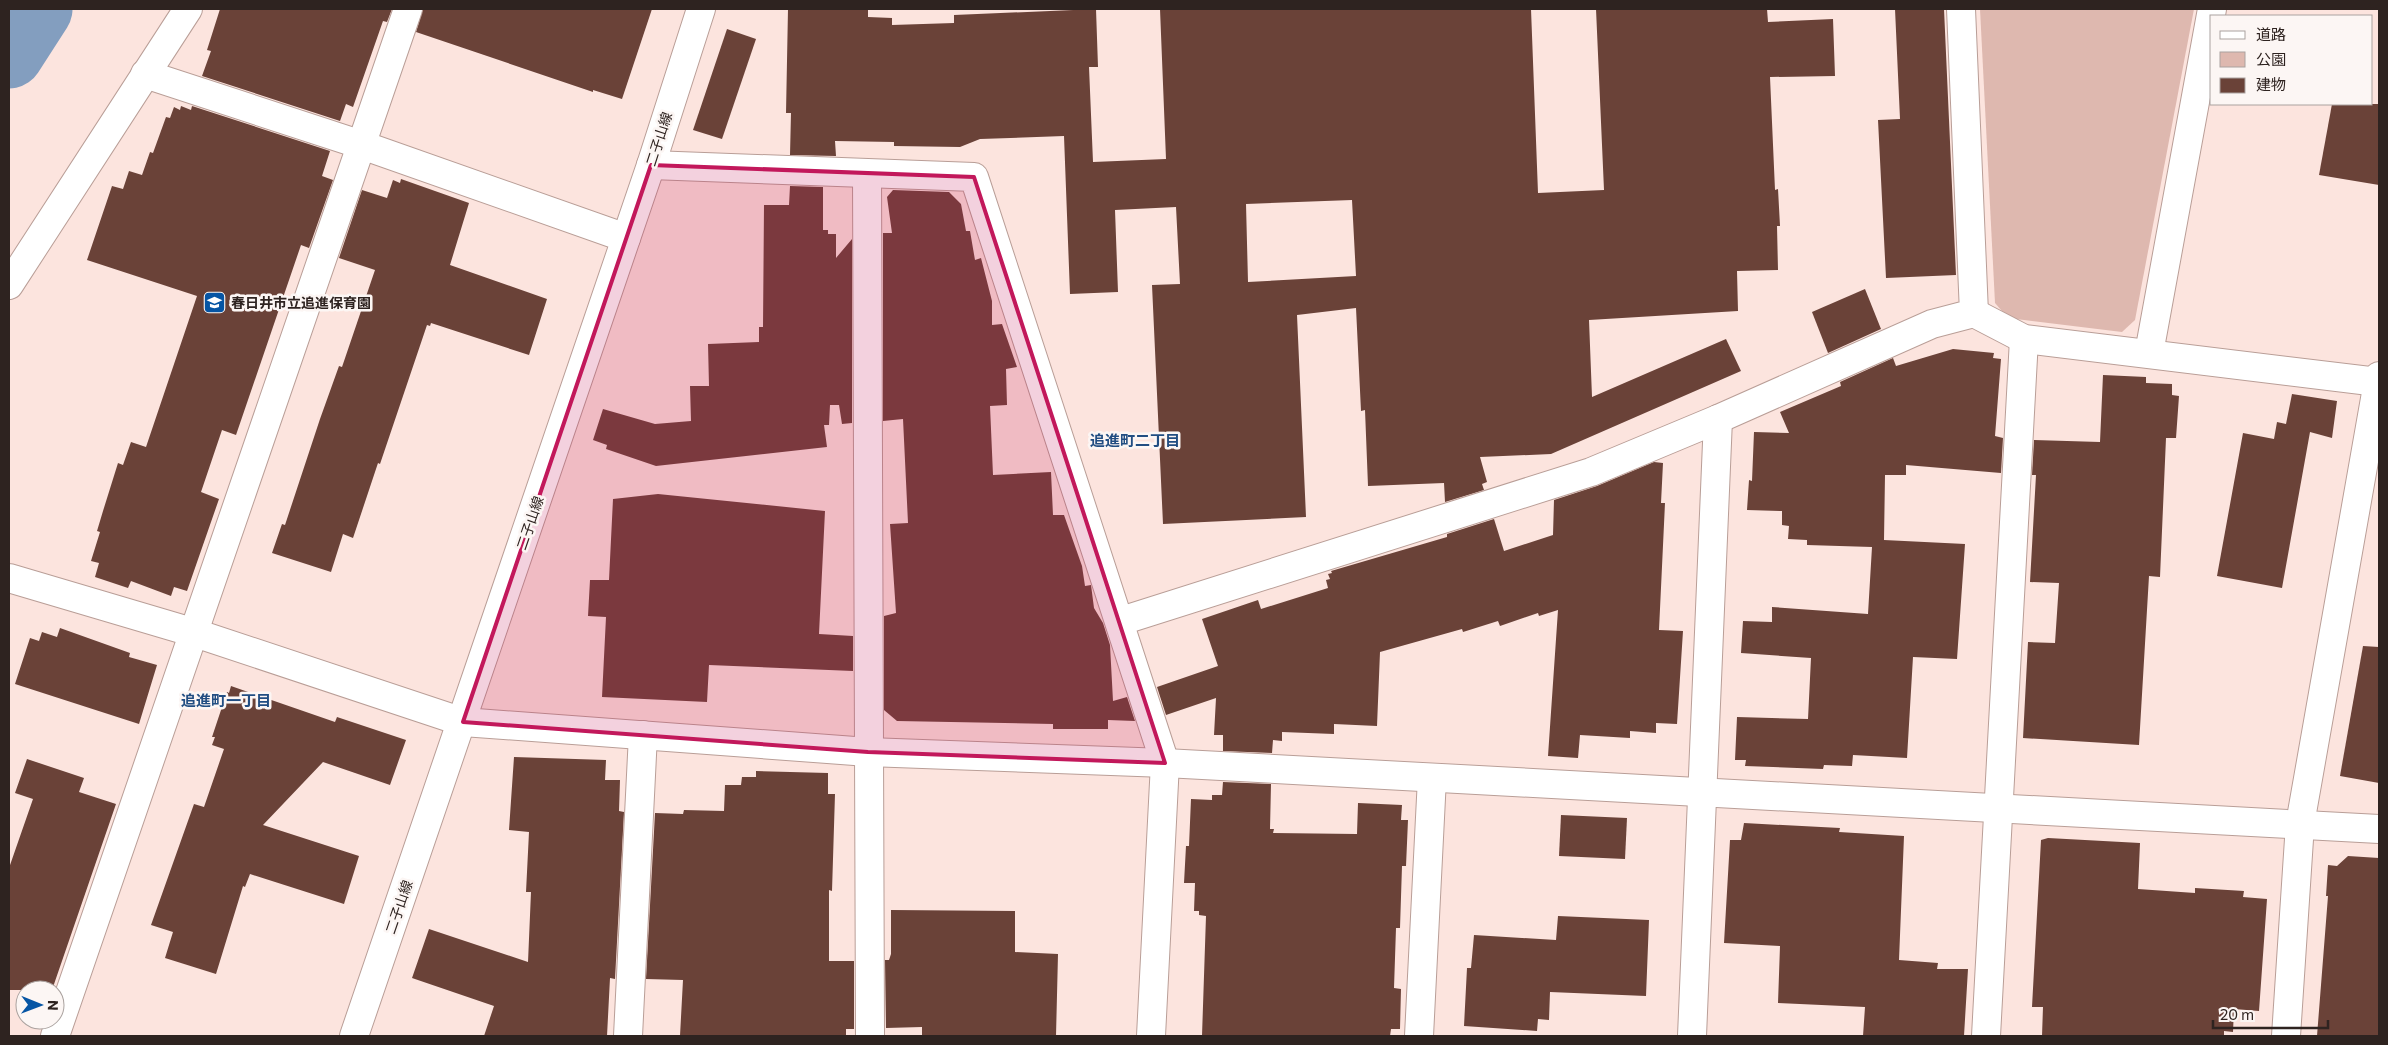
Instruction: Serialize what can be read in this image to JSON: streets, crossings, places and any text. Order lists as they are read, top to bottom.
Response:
{
  "streets": {
    "street": ["二子山線"]
  },
  "districts": ["追進町二丁目", "追進町一丁目"],
  "places": {
    "school or university": ["春日井市立追進保育園"]
  },
  "legend": ["道路", "公園", "建物"],
  "scale_bar": "20 m",
  "north": "right"
}
